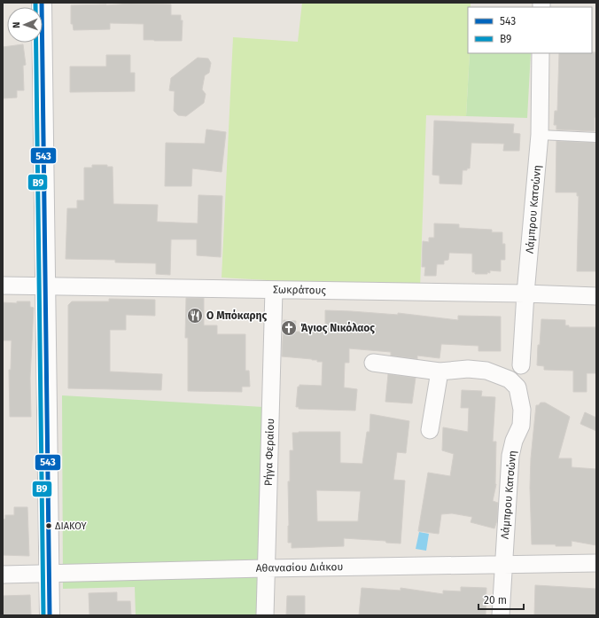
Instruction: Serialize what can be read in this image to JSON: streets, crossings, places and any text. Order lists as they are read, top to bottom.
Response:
{
  "streets": {
    "street": [
      "Λάμπρου Κατσώνη",
      "Σωκράτους",
      "Ρήγα Φεραίου",
      "Αθανασίου Διάκου"
    ]
  },
  "crossings": [
    ["Λάμπρου Κατσώνη", "Σωκράτους"],
    ["Λάμπρου Κατσώνη", "Αθανασίου Διάκου"],
    ["Σωκράτους", "Ρήγα Φεραίου"],
    ["Ρήγα Φεραίου", "Αθανασίου Διάκου"]
  ],
  "places": {
    "restaurant": ["Ο Μπόκαρης"],
    "church": ["Άγιος Νικόλαος"],
    "other": ["ΔΙΑΚΟΥ"]
  },
  "lines": ["transit line 543", "transit line Β9"],
  "legend": ["543", "Β9"],
  "scale_bar": "20 m",
  "north": "left"
}
